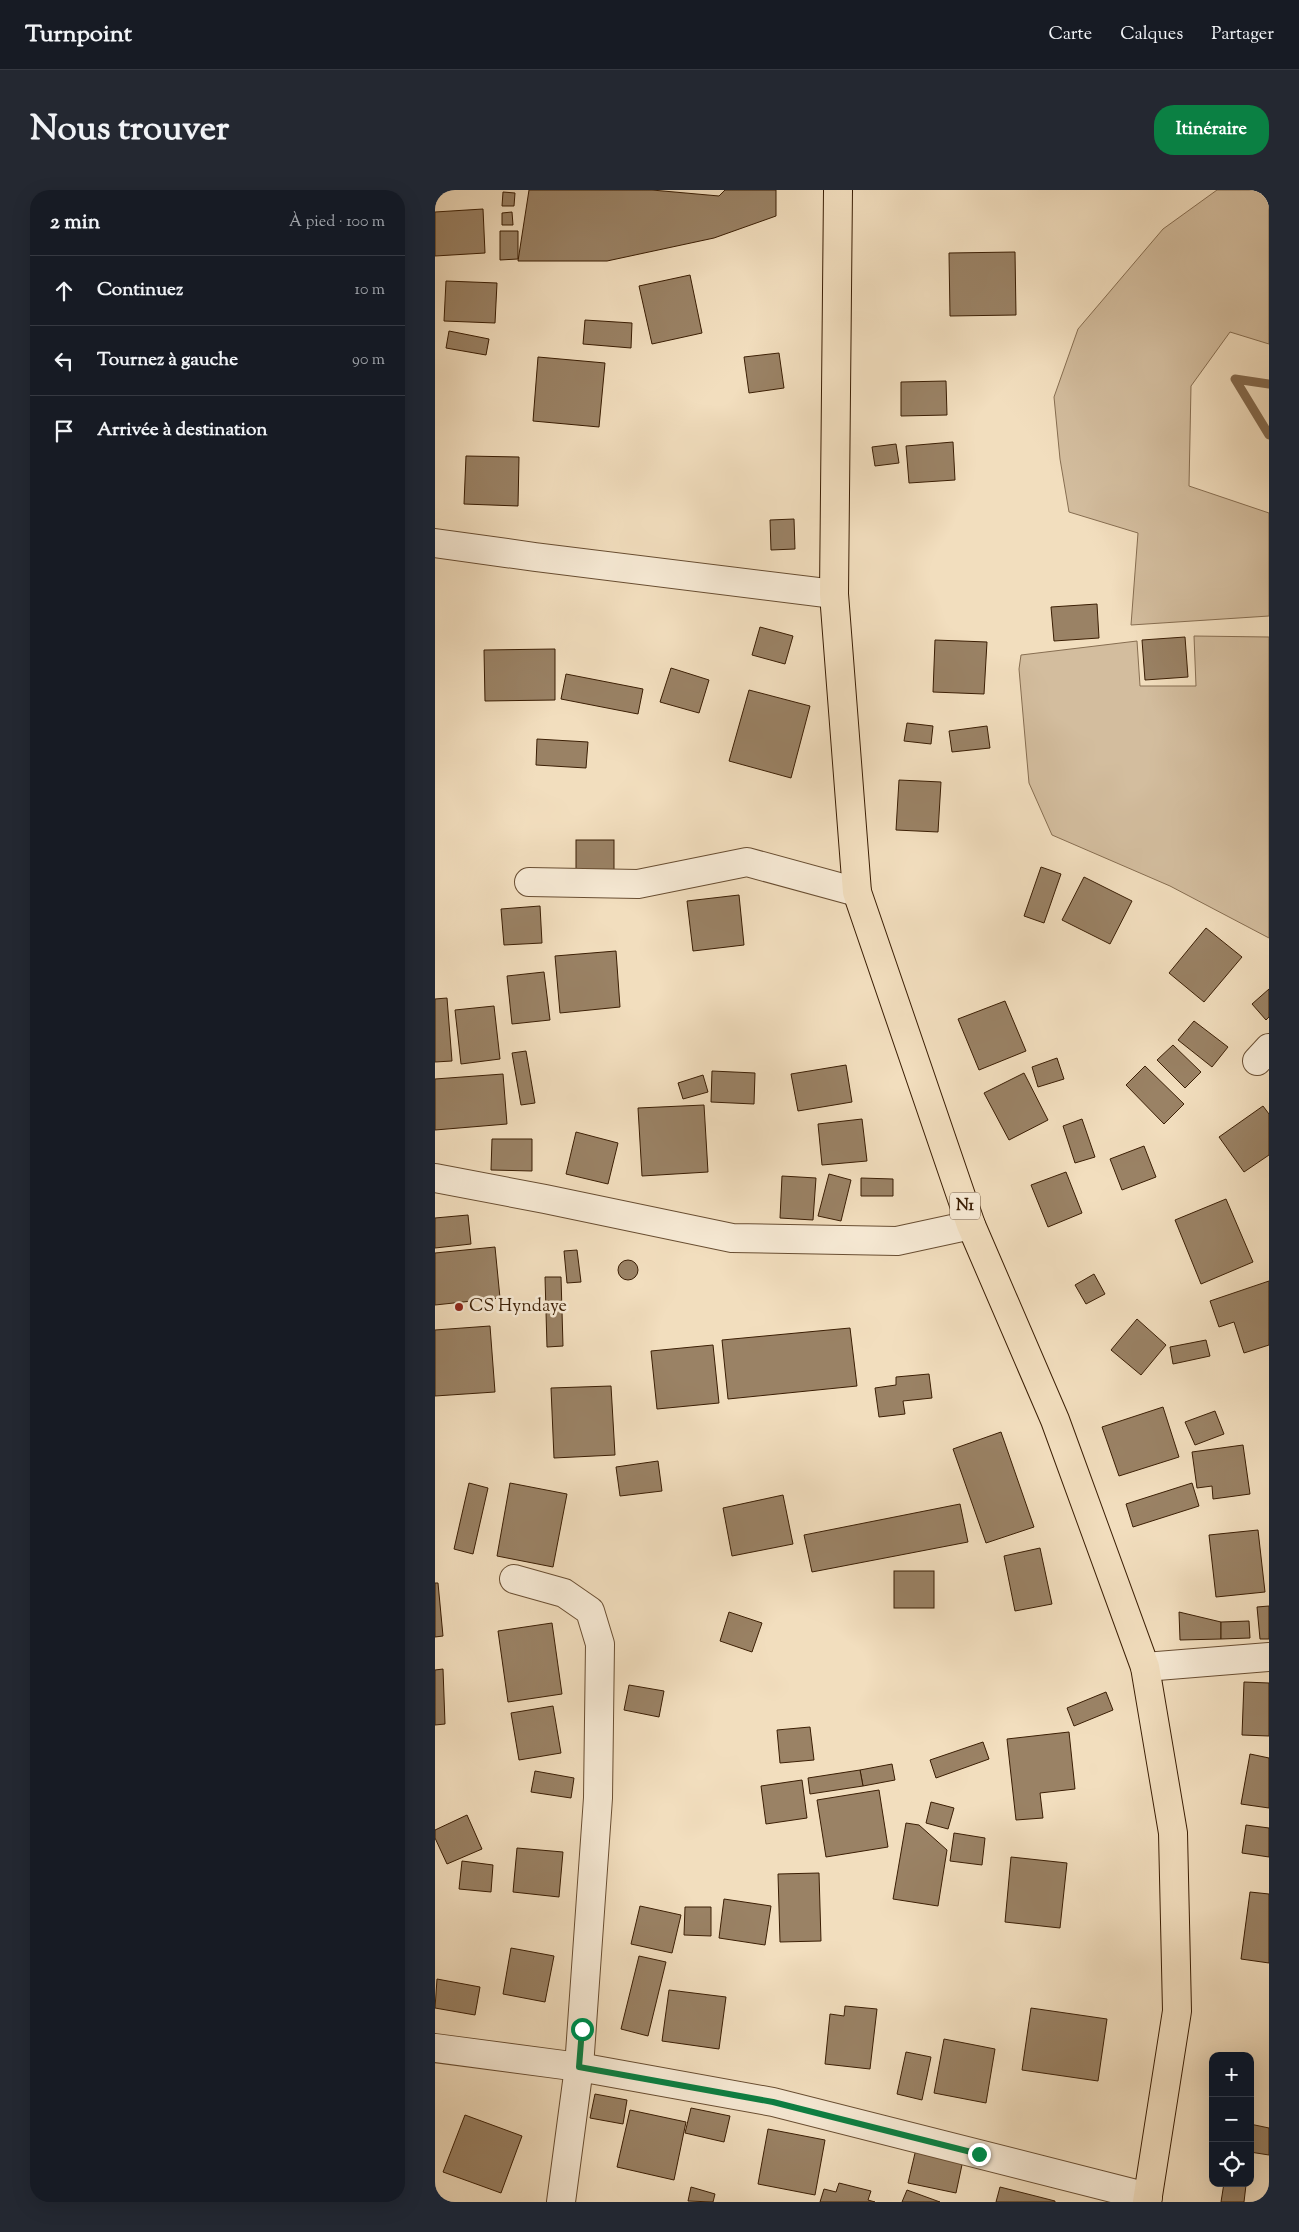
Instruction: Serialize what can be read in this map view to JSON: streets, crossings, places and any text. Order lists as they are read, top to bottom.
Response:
{
  "streets": {
    "highway": ["N1"]
  },
  "places": ["CS Hyndaye"],
  "page": {
    "header": "Turnpoint",
    "nav": ["Carte", "Calques", "Partager"],
    "title": "Nous trouver",
    "buttons": "Itinéraire",
    "heading": ["2 min", "À pied · 100 m"],
    "list": [
      ["Continuez", "10 m"],
      ["Tournez à gauche", "90 m"],
      "Arrivée à destination"
    ],
    "map_buttons": ["+", "−"]
  }
}
